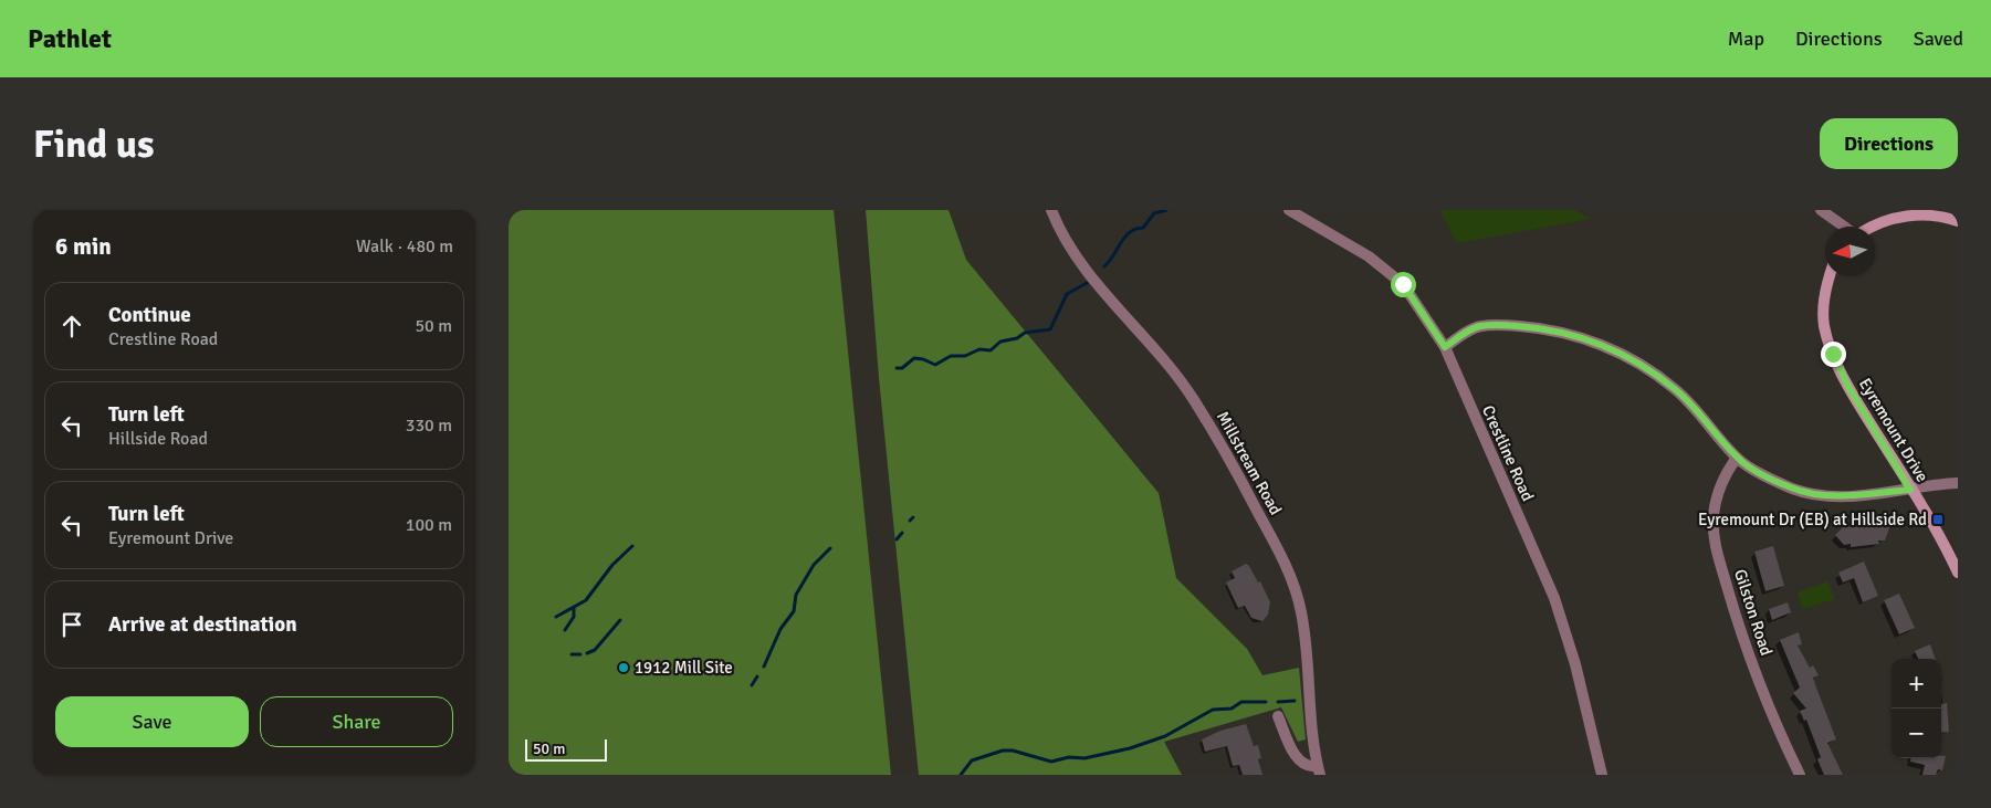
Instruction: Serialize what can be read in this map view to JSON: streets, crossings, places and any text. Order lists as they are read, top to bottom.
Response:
{
  "streets": {
    "street": [
      "Eyremount Drive",
      "Crestline Road",
      "Millstream Road",
      "Gilston Road"
    ]
  },
  "places": {
    "transit": ["Eyremount Dr (EB) at Hillside Rd"],
    "other": ["1912 Mill Site"]
  },
  "scale_bar": "50 m",
  "north": "left",
  "page": {
    "header": "Pathlet",
    "nav": ["Map", "Directions", "Saved"],
    "buttons": [
      "Directions",
      ["Save", "Share"]
    ],
    "title": "Find us",
    "heading": ["6 min", "Walk · 480 m"],
    "list": [
      ["Continue", "Crestline Road", "50 m"],
      ["Turn left", "Hillside Road", "330 m"],
      ["Turn left", "Eyremount Drive", "100 m"],
      "Arrive at destination"
    ],
    "map_buttons": ["+", "−"],
    "scale": "50 m"
  }
}
